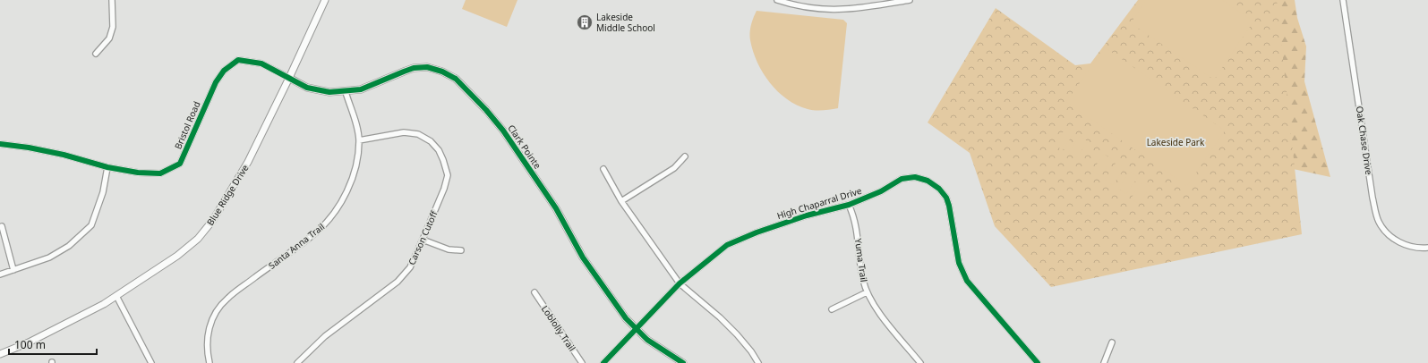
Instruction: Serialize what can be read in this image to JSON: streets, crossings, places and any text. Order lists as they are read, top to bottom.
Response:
{
  "streets": {
    "street": [
      "Bristol Road",
      "Oak Chase Drive",
      "Clark Pointe",
      "Blue Ridge Drive",
      "High Chaparral Drive",
      "Carson Cutoff",
      "Santa Anna Trail",
      "Yuma Trail",
      "Loblolly Trail"
    ]
  },
  "crossings": [
    ["Bristol Road", "Clark Pointe"],
    ["Bristol Road", "Blue Ridge Drive"],
    ["Clark Pointe", "Blue Ridge Drive"],
    ["Clark Pointe", "High Chaparral Drive"],
    ["Clark Pointe", "Santa Anna Trail"],
    ["High Chaparral Drive", "Yuma Trail"],
    ["Carson Cutoff", "Santa Anna Trail"]
  ],
  "parks": ["Lakeside Park"],
  "places": {
    "building": ["Lakeside Middle School"]
  },
  "scale_bar": "100 m"
}
